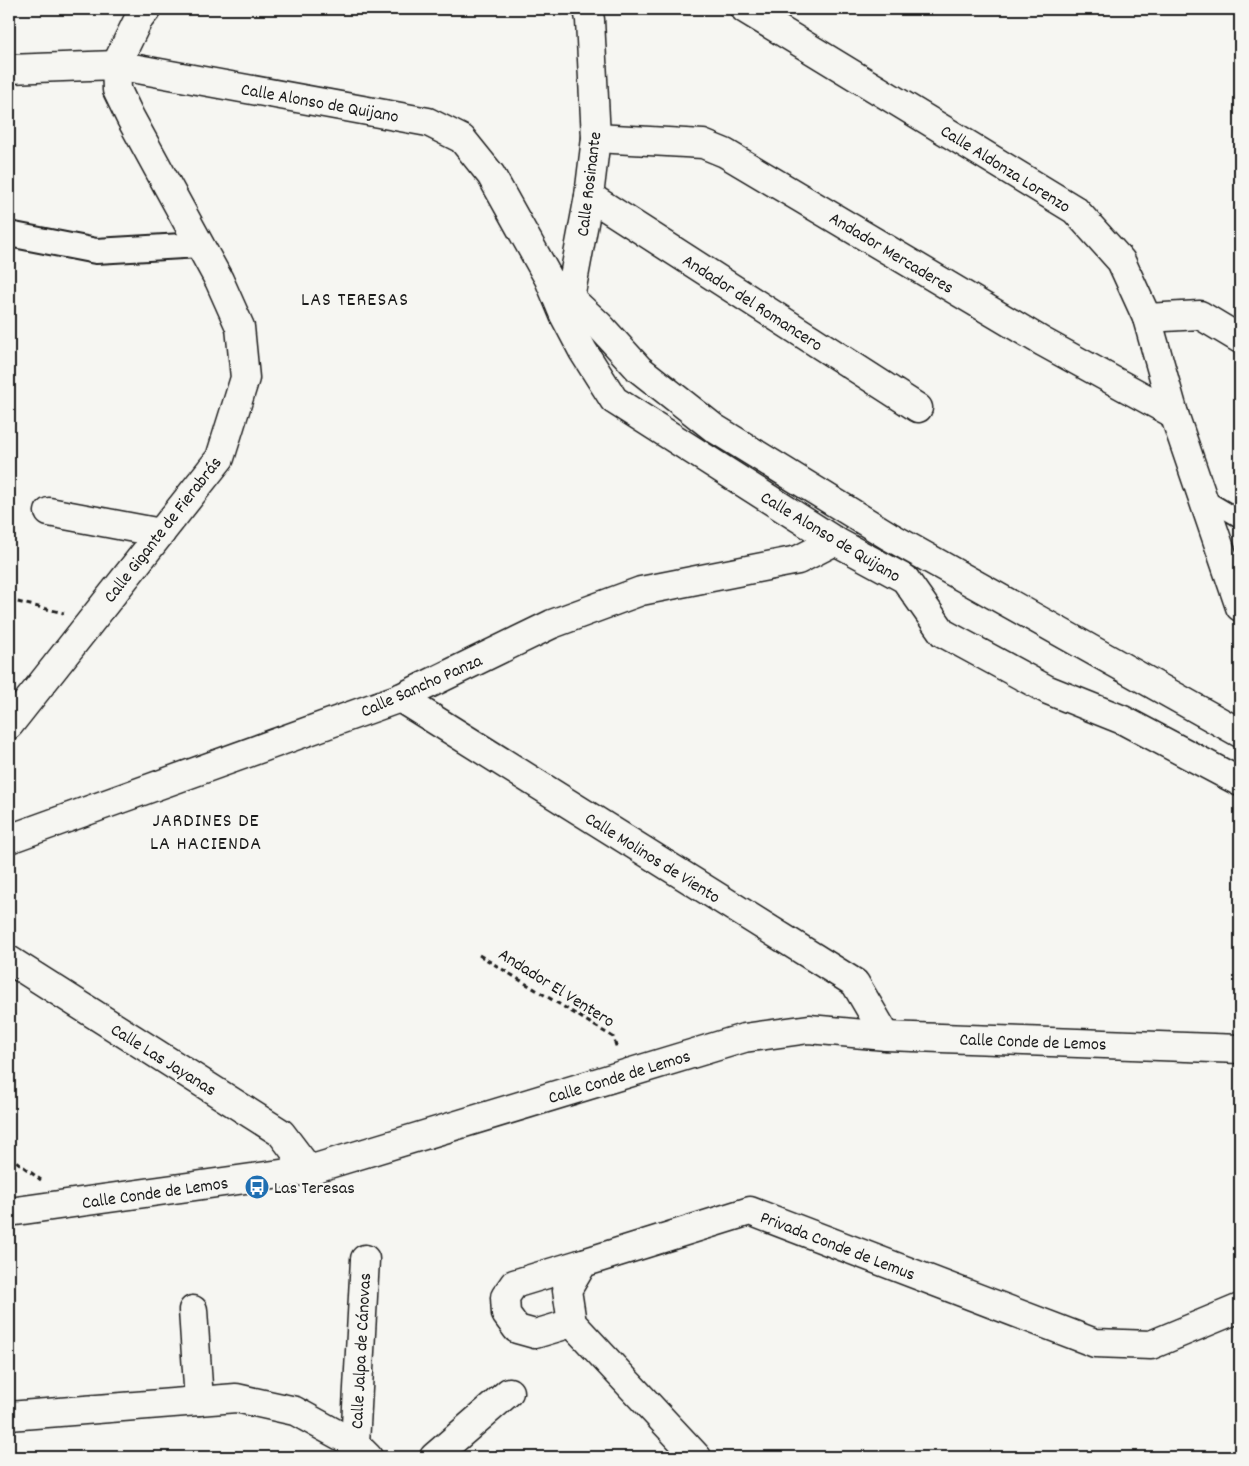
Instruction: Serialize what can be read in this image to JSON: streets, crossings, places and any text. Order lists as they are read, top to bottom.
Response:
{
  "streets": {
    "street": [
      "Calle Alonso de Quijano",
      "Calle Aldonza Lorenzo",
      "Calle Rosinante",
      "Andador Mercaderes",
      "Andador del Romancero",
      "Calle Gigante de Fierabrás",
      "Calle Sancho Panza",
      "Calle Molinos de Viento",
      "Calle Conde de Lemos",
      "Calle Las Jayanas",
      "Privada Conde de Lemus",
      "Calle Jalpa de Cánovas"
    ],
    "path": ["Andador El Ventero"]
  },
  "crossings": [
    ["Calle Alonso de Quijano", "Calle Rosinante"],
    ["Calle Alonso de Quijano", "Calle Gigante de Fierabrás"],
    ["Calle Alonso de Quijano", "Calle Sancho Panza"],
    ["Calle Aldonza Lorenzo", "Andador Mercaderes"],
    ["Calle Rosinante", "Andador Mercaderes"],
    ["Calle Rosinante", "Andador del Romancero"],
    ["Calle Sancho Panza", "Calle Molinos de Viento"],
    ["Calle Molinos de Viento", "Calle Conde de Lemos"],
    ["Andador El Ventero", "Calle Conde de Lemos"],
    ["Calle Conde de Lemos", "Calle Las Jayanas"]
  ],
  "districts": ["LAS TERESAS", "JARDINES DE LA HACIENDA"],
  "places": {
    "bus stop": ["Las Teresas"]
  }
}
